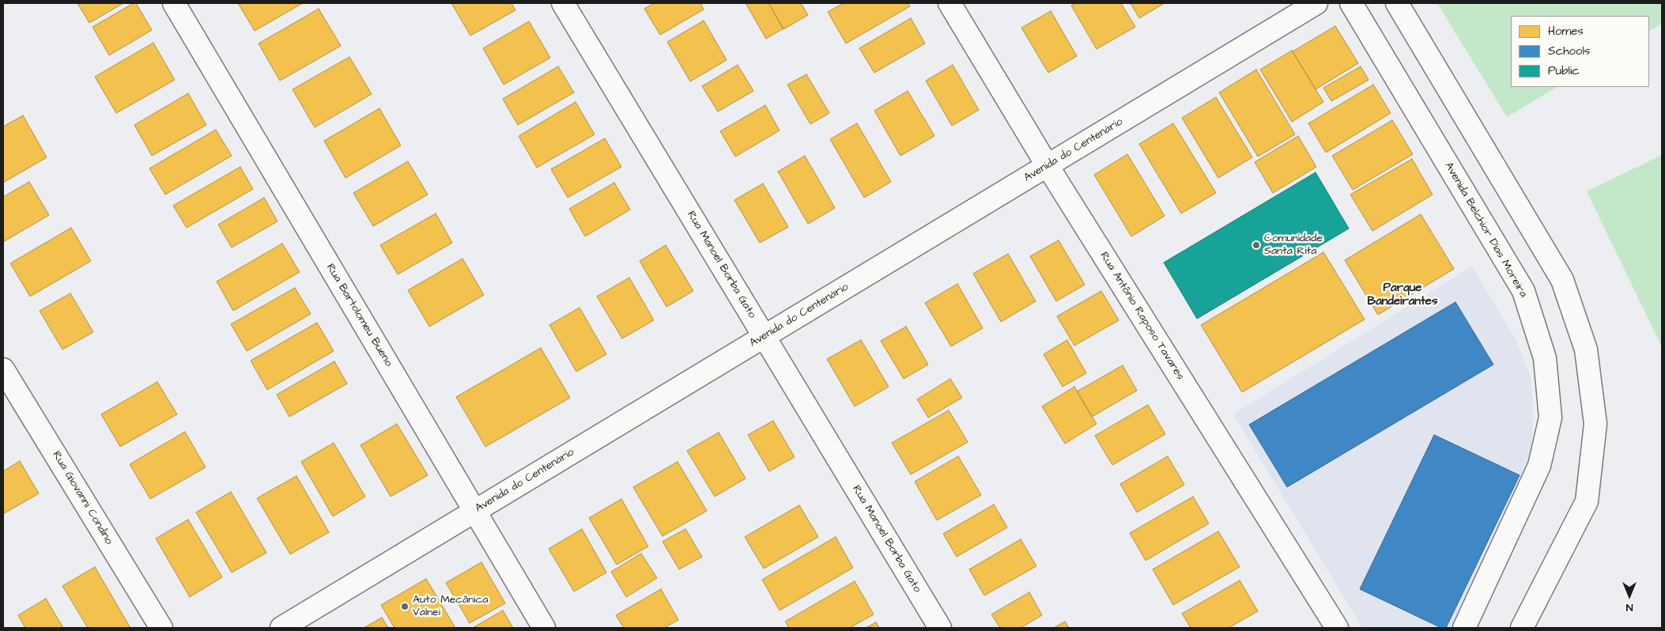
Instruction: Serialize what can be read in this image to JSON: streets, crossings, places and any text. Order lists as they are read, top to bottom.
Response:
{
  "streets": {
    "street": [
      "Avenida do Centenário",
      "Avenida Belchior Dias Moreira",
      "Rua Manoel Borba Gato",
      "Rua Bartolomeu Bueno",
      "Rua Antônio Raposo Tavares",
      "Rua Giovanni Condino"
    ]
  },
  "crossings": [
    ["Avenida do Centenário", "Rua Manoel Borba Gato"],
    ["Avenida do Centenário", "Rua Bartolomeu Bueno"],
    ["Avenida do Centenário", "Rua Antônio Raposo Tavares"]
  ],
  "districts": ["Parque Bandeirantes"],
  "places": ["Comunidade Santa Rita", "Auto Mecânica Valnei"],
  "legend": ["Homes", "Schools", "Public"],
  "north": "bottom"
}
